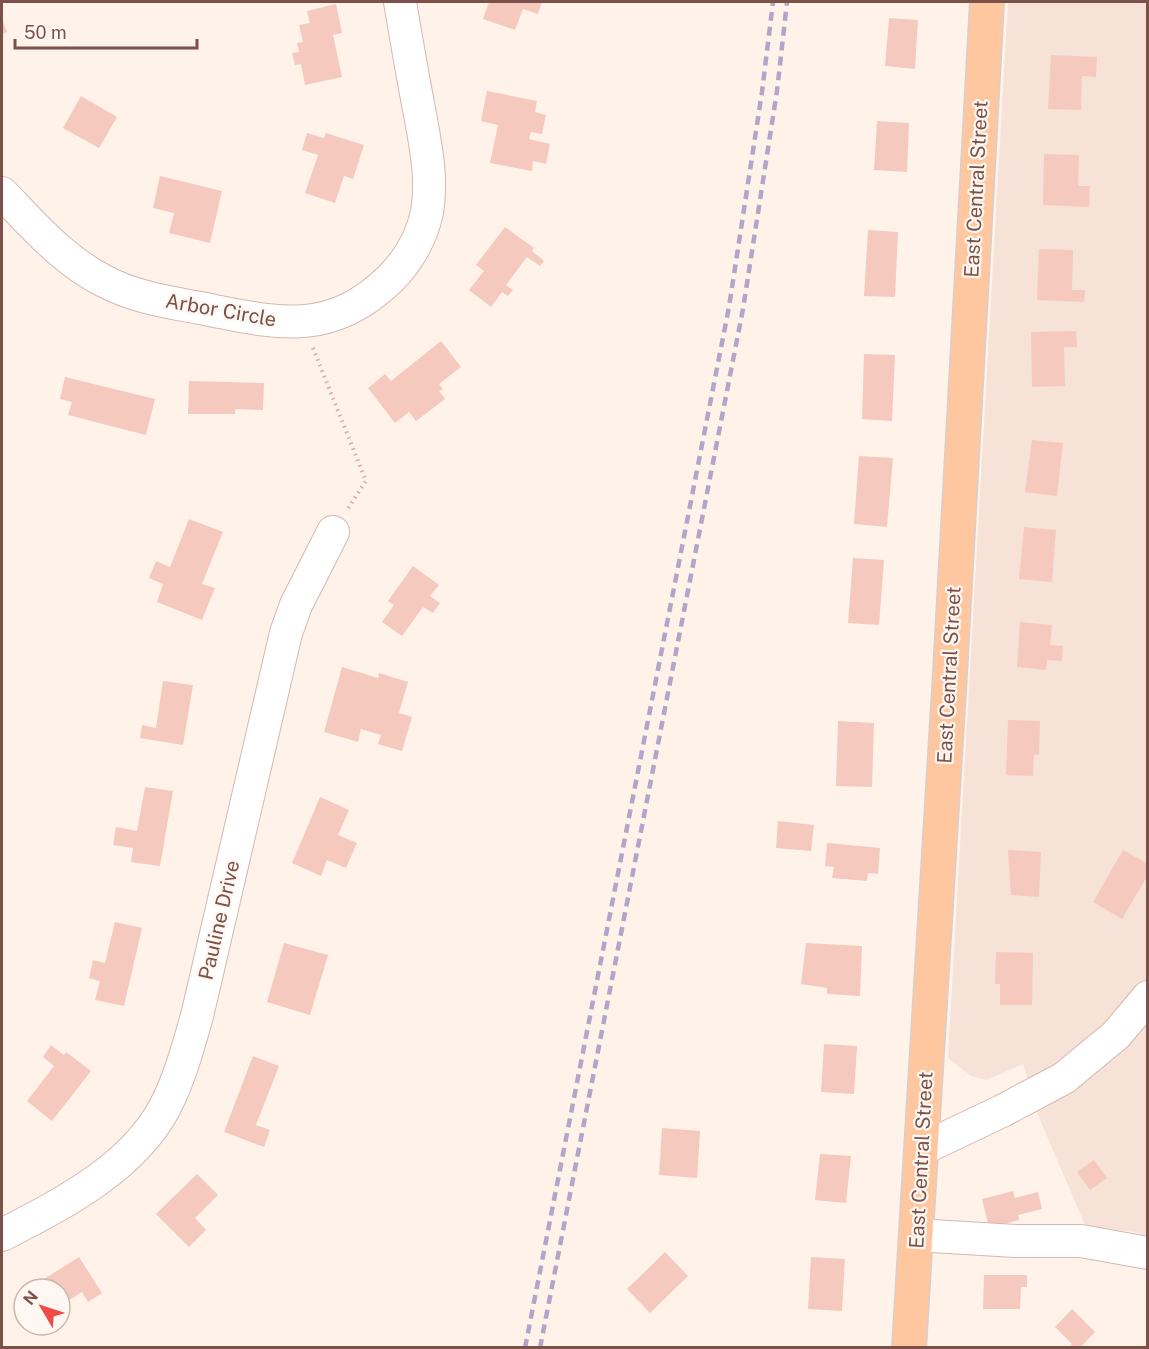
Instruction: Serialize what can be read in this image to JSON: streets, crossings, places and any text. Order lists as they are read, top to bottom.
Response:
{
  "streets": {
    "main road": ["East Central Street"],
    "street": ["Arbor Circle", "Pauline Drive"]
  },
  "scale_bar": "50 m",
  "north": "top left"
}
